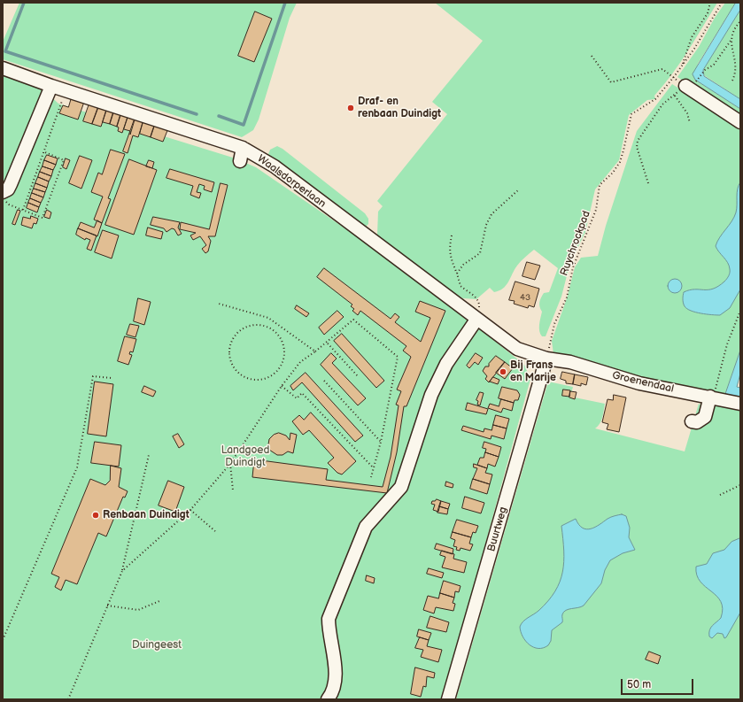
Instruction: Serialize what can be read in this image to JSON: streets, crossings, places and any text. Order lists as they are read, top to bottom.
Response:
{
  "streets": {
    "street": ["Waalsdorperlaan", "Groenendaal", "Buurtweg"],
    "path": ["Ruychrockpad"]
  },
  "crossings": [
    ["Waalsdorperlaan", "Groenendaal"],
    ["Waalsdorperlaan", "Buurtweg"],
    ["Groenendaal", "Buurtweg"]
  ],
  "parks": ["Landgoed Duindigt", "Duingeest"],
  "places": ["Draf- en renbaan Duindigt", "Bij Frans en Marije", "Renbaan Duindigt"],
  "house_numbers": ["43"],
  "scale_bar": "50 m"
}
